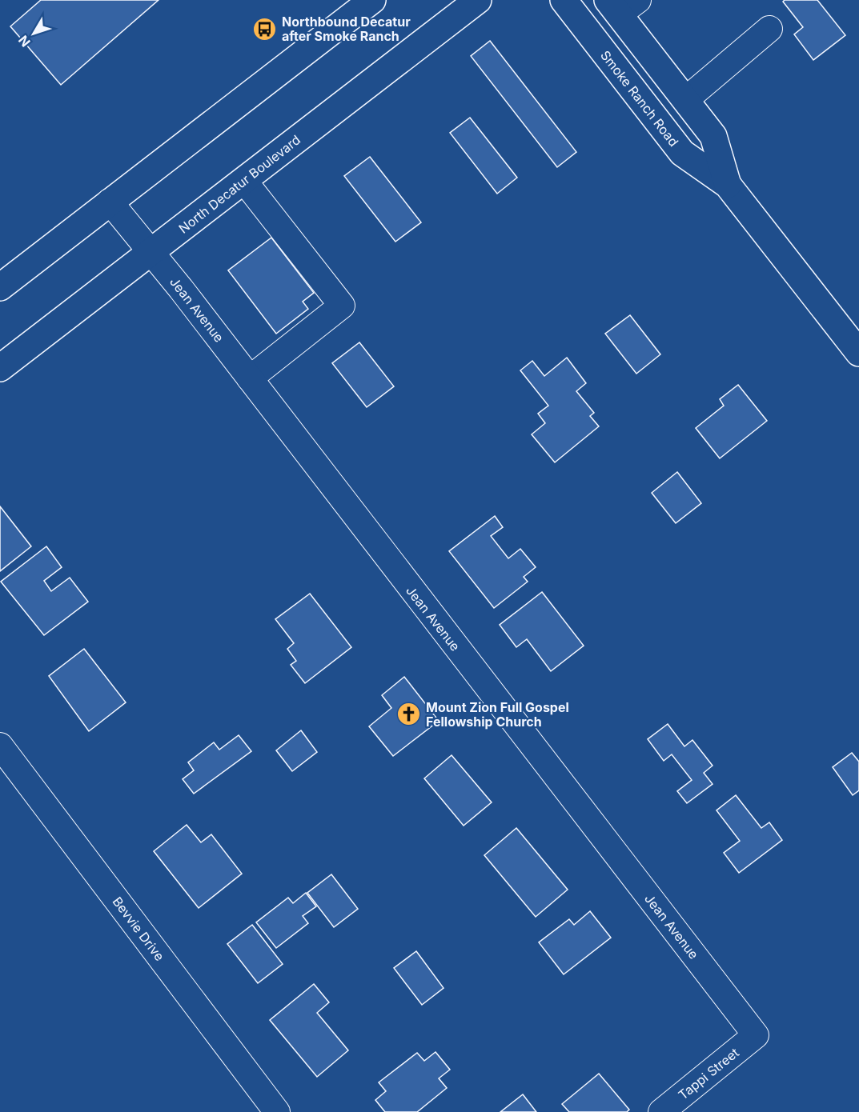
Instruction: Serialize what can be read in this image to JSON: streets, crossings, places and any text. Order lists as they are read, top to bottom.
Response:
{
  "streets": {
    "main road": ["Smoke Ranch Road", "North Decatur Boulevard"],
    "street": ["Jean Avenue", "Bevvie Drive", "Tappi Street"]
  },
  "crossings": [
    ["North Decatur Boulevard", "Jean Avenue"],
    ["Jean Avenue", "Tappi Street"]
  ],
  "places": {
    "bus stop": ["Northbound Decatur after Smoke Ranch"],
    "church": ["Mount Zion Full Gospel Fellowship Church"]
  },
  "north": "bottom left"
}
